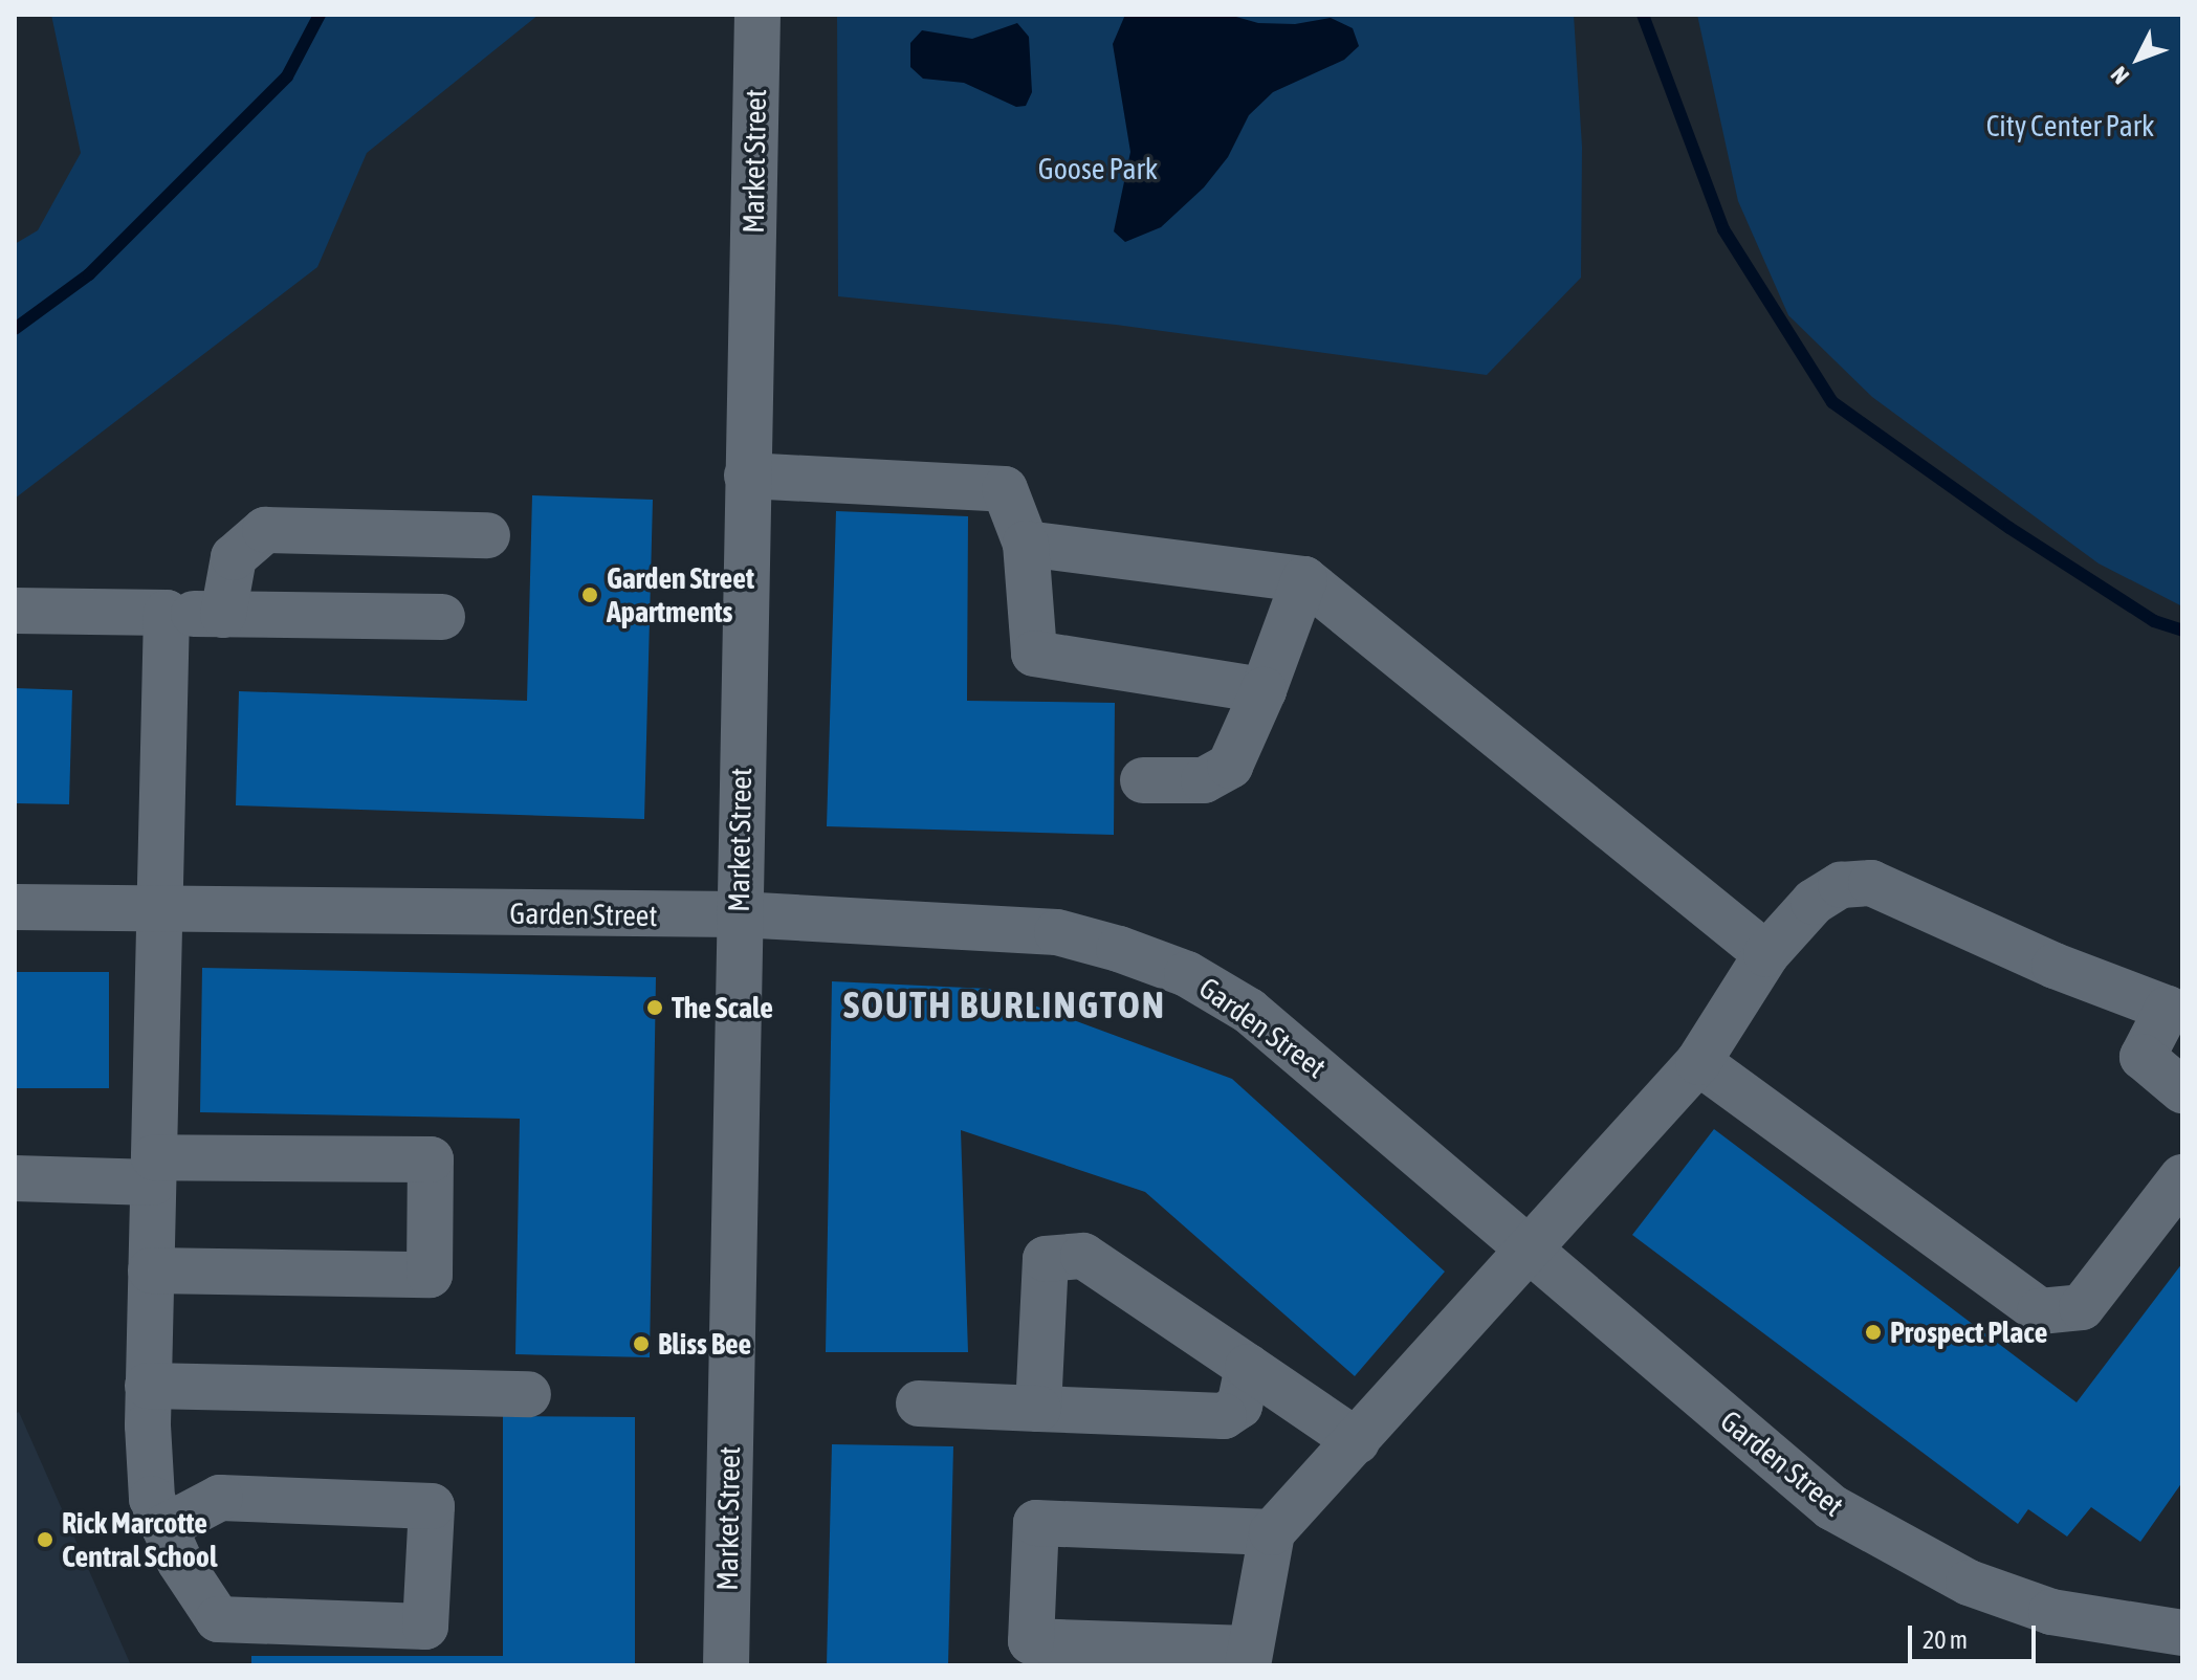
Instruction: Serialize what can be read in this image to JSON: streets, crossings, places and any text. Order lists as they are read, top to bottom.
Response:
{
  "streets": {
    "street": ["Market Street", "Garden Street"]
  },
  "crossings": [
    ["Market Street", "Garden Street"]
  ],
  "districts": ["SOUTH BURLINGTON"],
  "parks": ["City Center Park", "Goose Park"],
  "places": [
    "Garden Street Apartments",
    "The Scale",
    "Prospect Place",
    "Bliss Bee",
    "Rick Marcotte Central School"
  ],
  "scale_bar": "20 m",
  "north": "bottom left"
}
